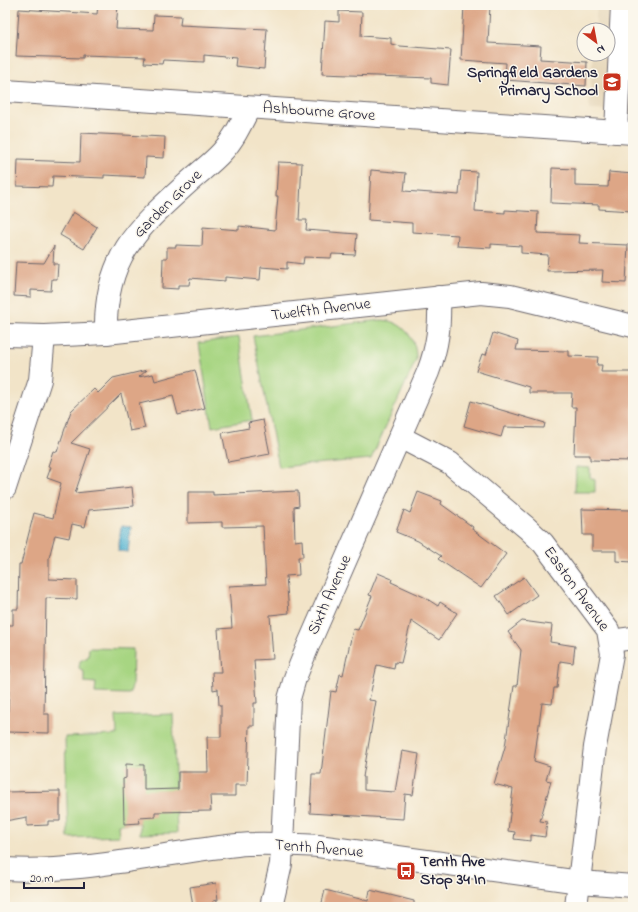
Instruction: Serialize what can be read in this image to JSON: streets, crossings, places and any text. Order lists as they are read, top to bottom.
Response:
{
  "streets": {
    "street": [
      "Ashbourne Grove",
      "Garden Grove",
      "Twelfth Avenue",
      "Easton Avenue",
      "Sixth Avenue",
      "Tenth Avenue"
    ]
  },
  "crossings": [
    ["Ashbourne Grove", "Garden Grove"],
    ["Garden Grove", "Twelfth Avenue"],
    ["Twelfth Avenue", "Sixth Avenue"],
    ["Easton Avenue", "Sixth Avenue"],
    ["Easton Avenue", "Tenth Avenue"],
    ["Sixth Avenue", "Tenth Avenue"]
  ],
  "places": {
    "school or university": ["Springfield Gardens Primary School"],
    "bus stop": ["Tenth Ave Stop 34 In"]
  },
  "scale_bar": "20 m",
  "north": "bottom right"
}
